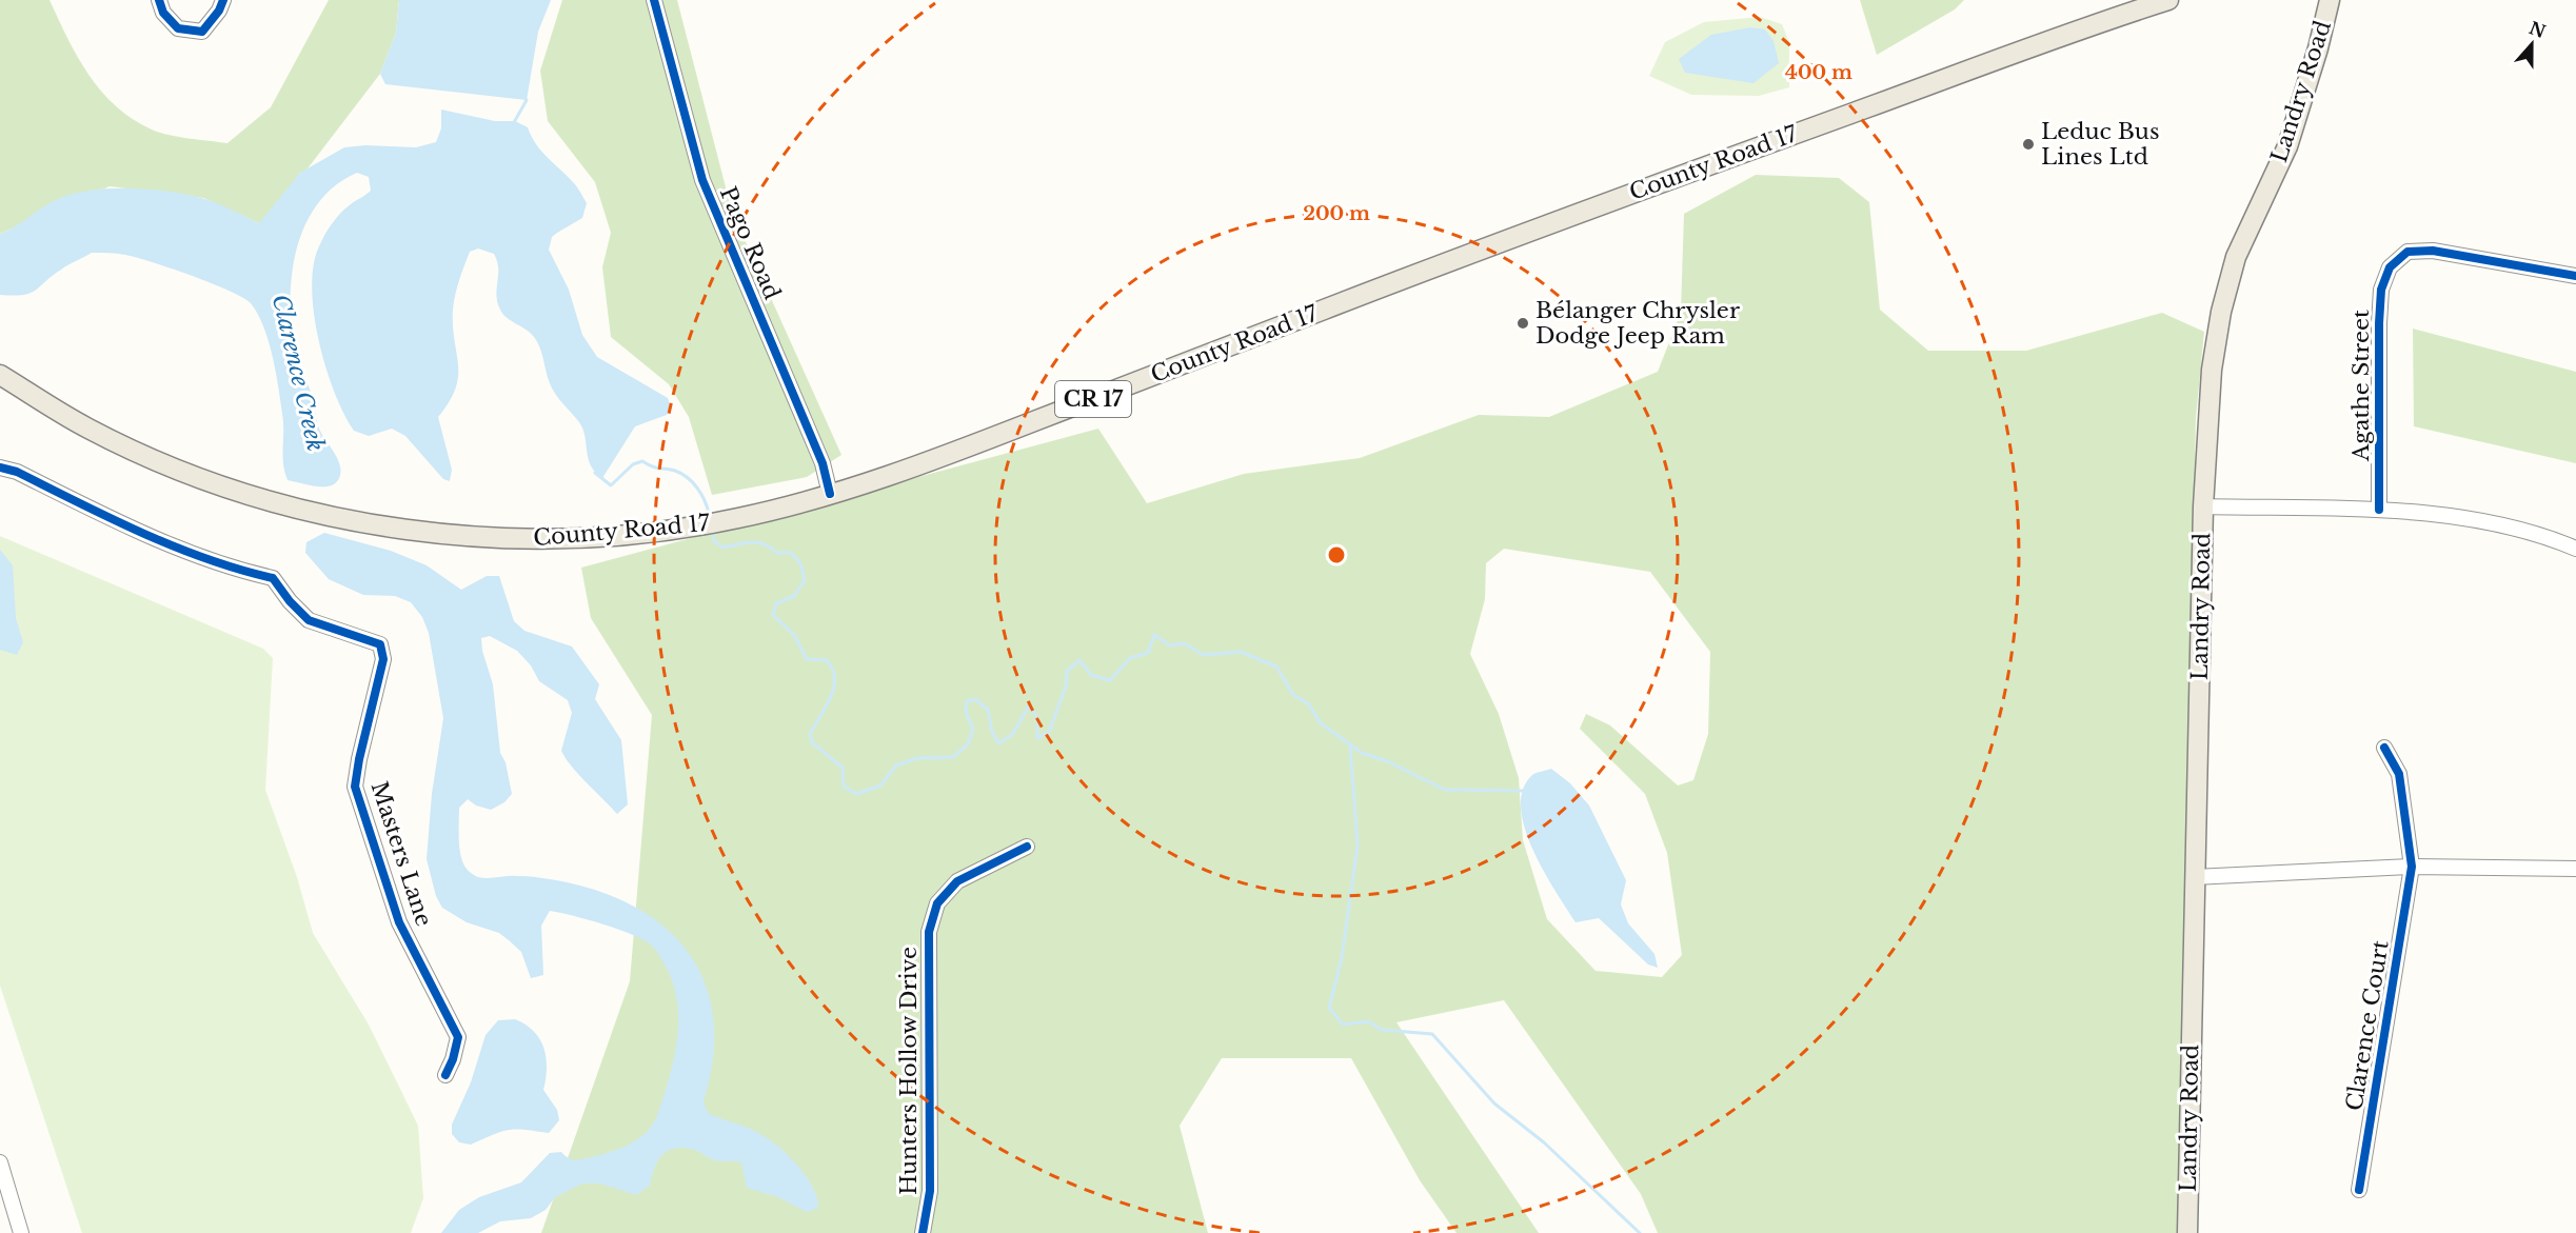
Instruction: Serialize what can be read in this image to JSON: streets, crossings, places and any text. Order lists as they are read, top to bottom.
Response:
{
  "streets": {
    "main road": ["Landry Road", "County Road 17", "CR 17"],
    "street": [
      "Pago Road",
      "Agathe Street",
      "Masters Lane",
      "Clarence Court",
      "Hunters Hollow Drive"
    ]
  },
  "crossings": [
    ["County Road 17", "Pago Road"]
  ],
  "water": ["Clarence Creek"],
  "places": ["Leduc Bus Lines Ltd", "Bélanger Chrysler Dodge Jeep Ram"],
  "north": "top",
  "rings": ["400 m", "200 m"]
}
